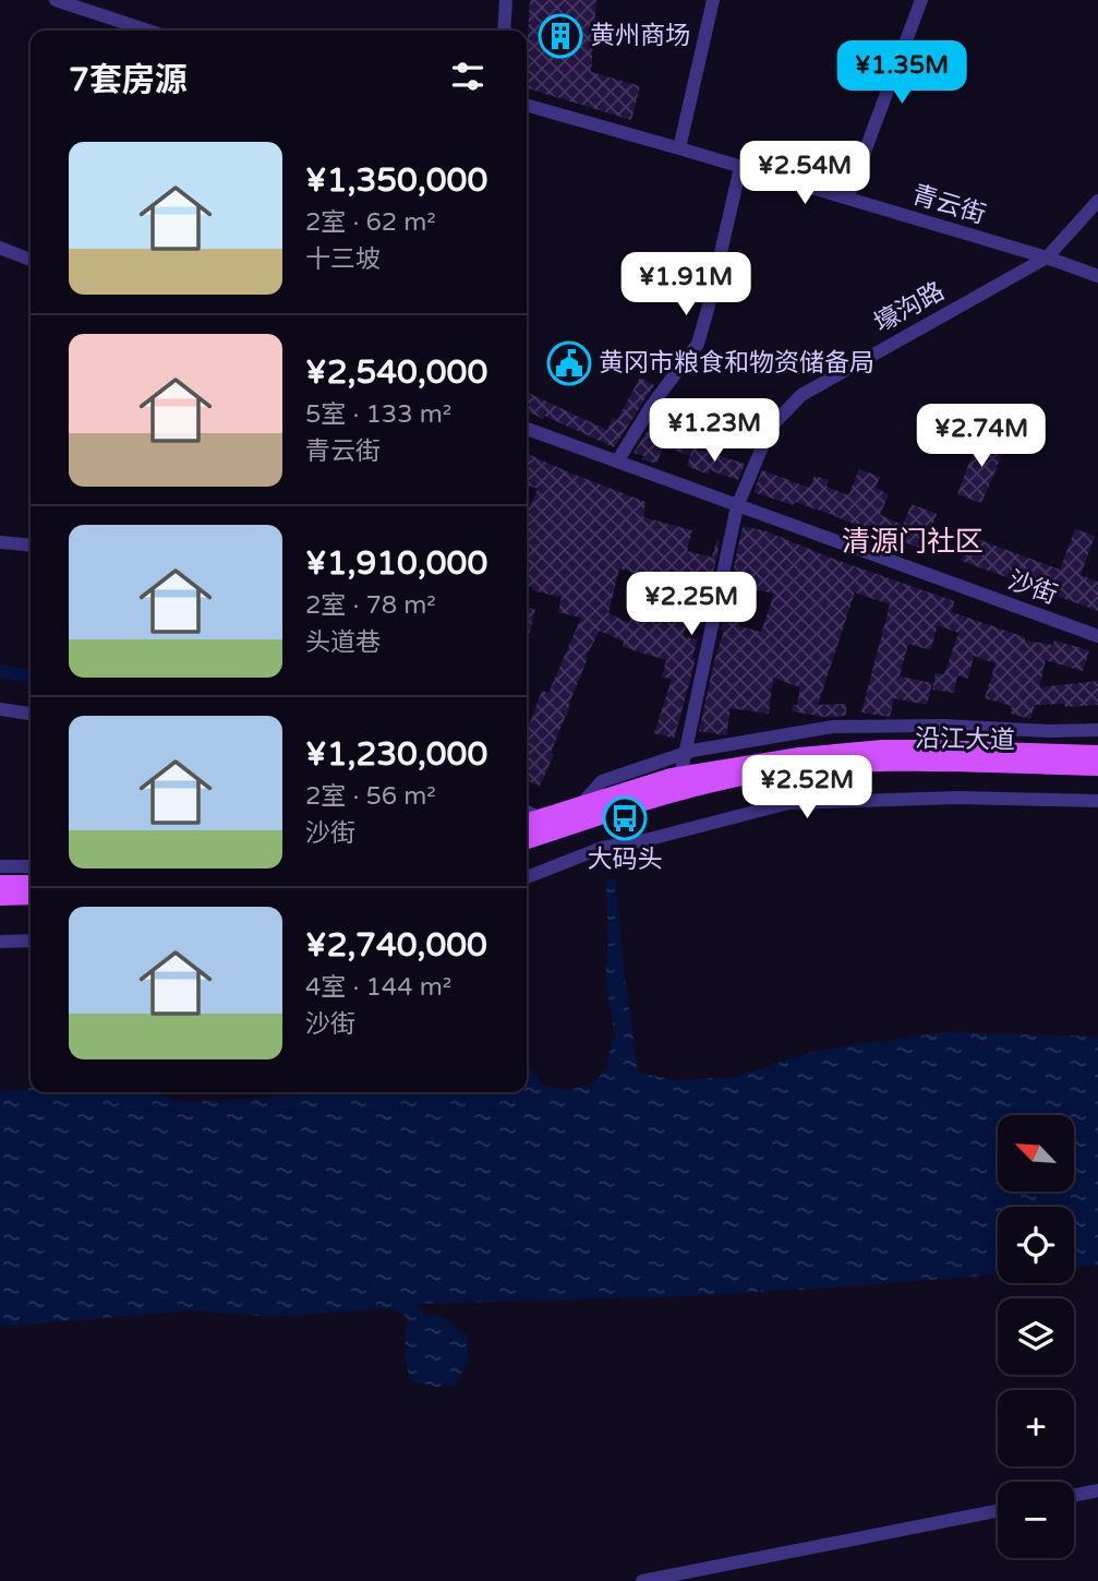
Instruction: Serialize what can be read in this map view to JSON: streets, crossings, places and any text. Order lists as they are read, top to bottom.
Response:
{
  "streets": {
    "main road": ["沿江大道"],
    "street": ["青云街", "壕沟路", "沙街"]
  },
  "crossings": [
    ["青云街", "壕沟路"],
    ["壕沟路", "沙街"],
    ["壕沟路", "沿江大道"]
  ],
  "districts": ["清源门社区"],
  "places": {
    "building": ["黄州商场"],
    "public building": ["黄冈市粮食和物资储备局"],
    "bus stop": ["大码头"]
  },
  "north": "top left",
  "page": {
    "heading": "7套房源",
    "price": [
      "¥1.35M",
      "¥2.54M",
      "¥1.91M",
      "¥1.23M",
      "¥2.74M",
      "¥2.25M",
      "¥2.52M"
    ],
    "list": [
      {
        "name": "¥1,350,000",
        "note": "2室 · 62 m² · 十三坡"
      },
      {
        "name": "¥2,540,000",
        "note": "5室 · 133 m² · 青云街"
      },
      {
        "name": "¥1,910,000",
        "note": "2室 · 78 m² · 头道巷"
      },
      {
        "name": "¥1,230,000",
        "note": "2室 · 56 m² · 沙街"
      },
      {
        "name": "¥2,740,000",
        "note": "4室 · 144 m² · 沙街"
      }
    ],
    "map_buttons": ["+", "−"]
  }
}
